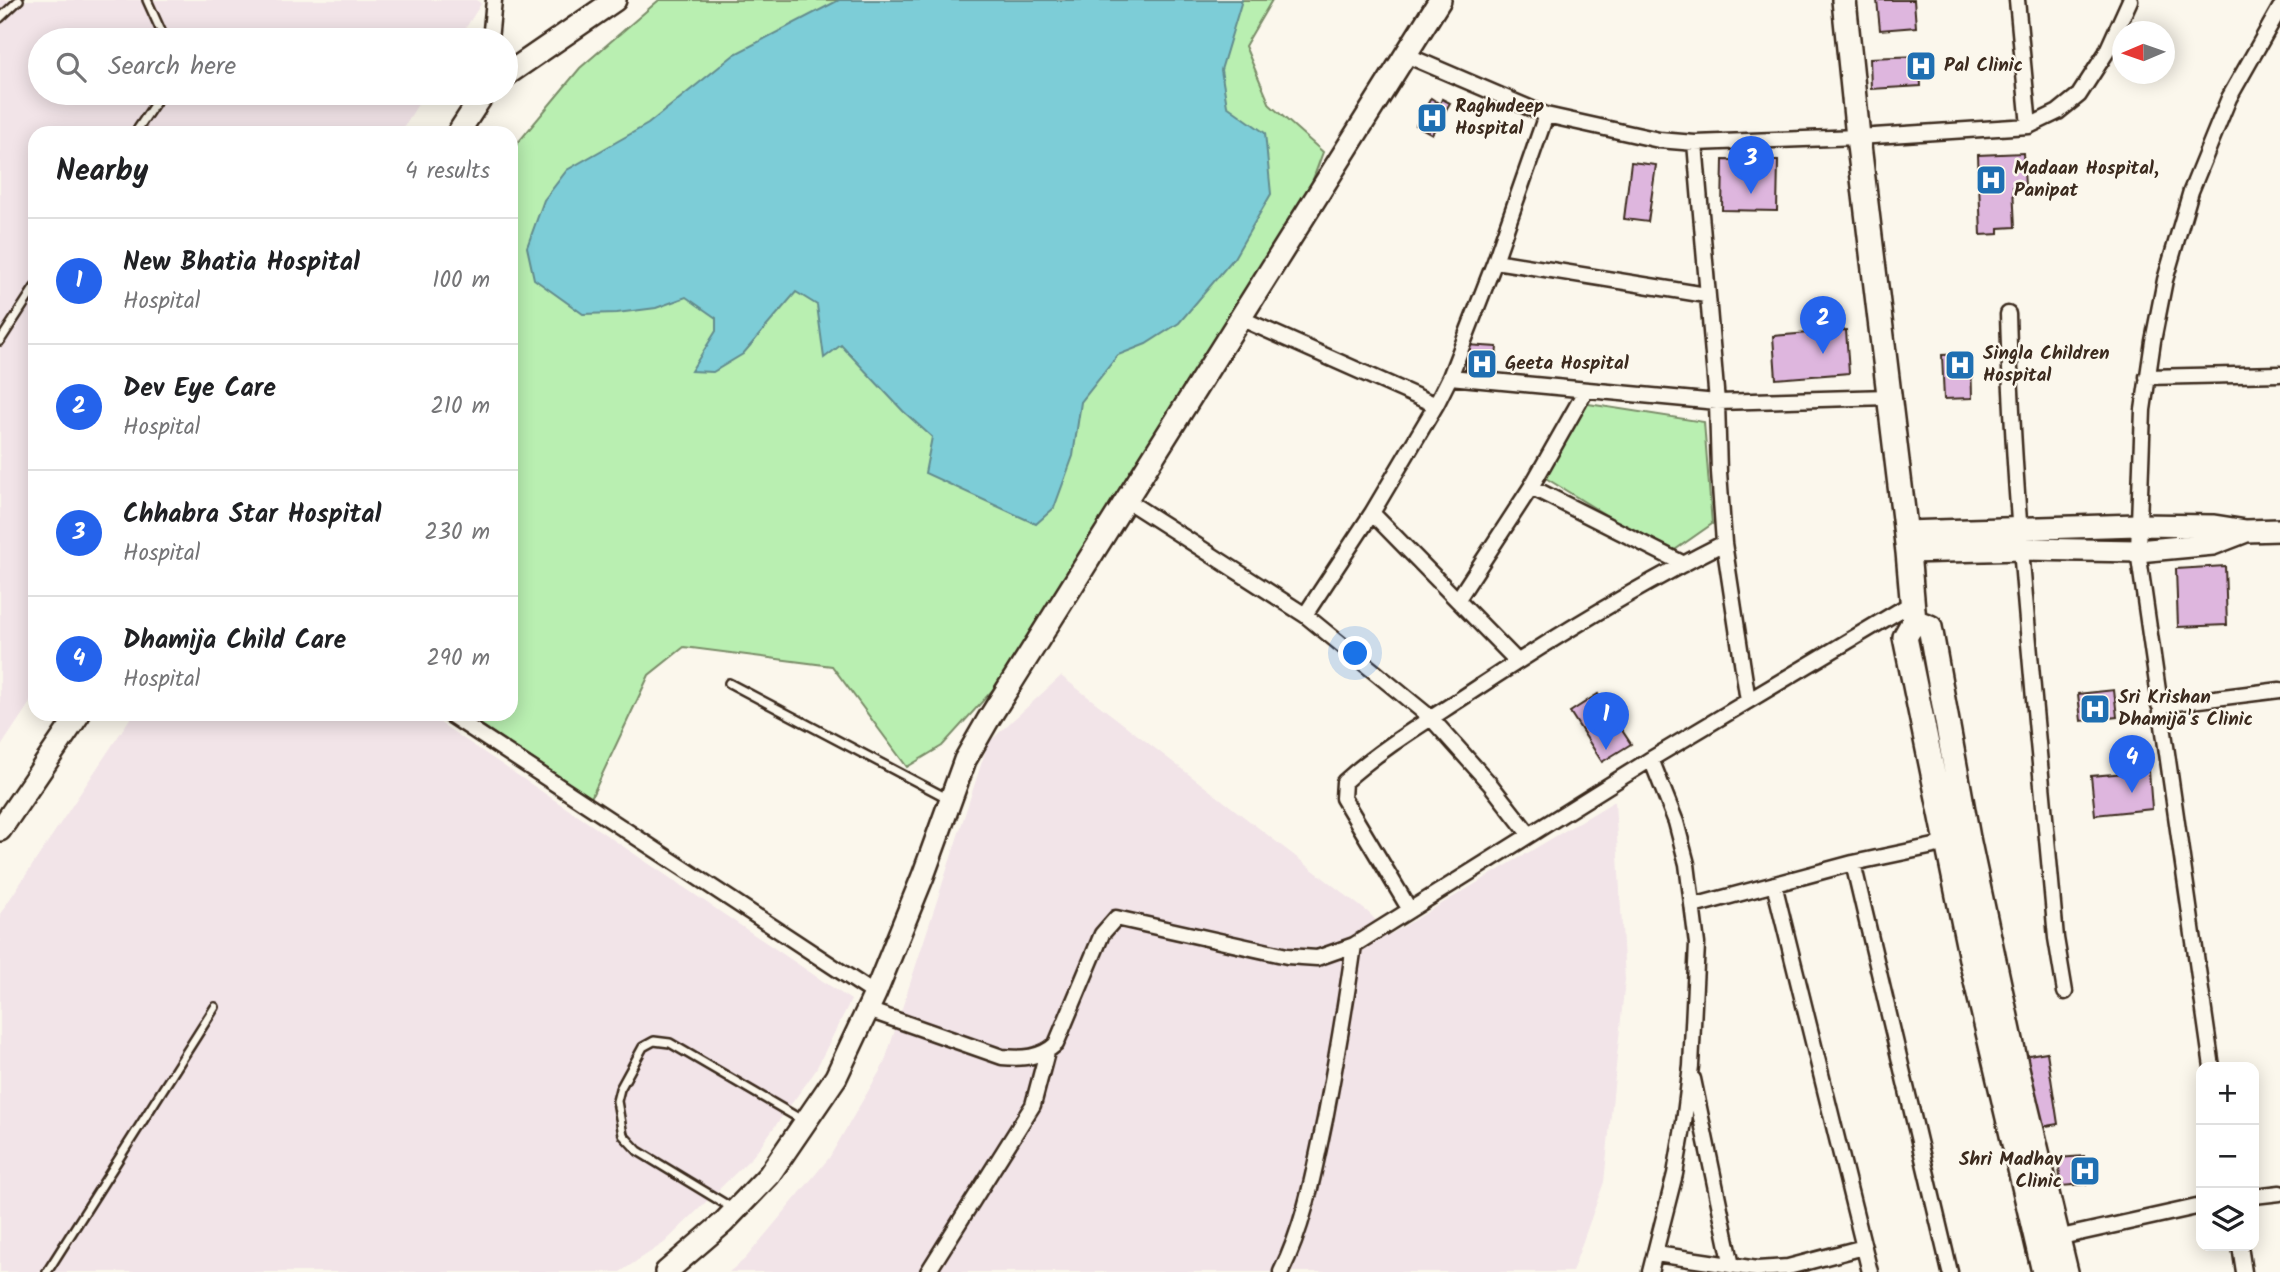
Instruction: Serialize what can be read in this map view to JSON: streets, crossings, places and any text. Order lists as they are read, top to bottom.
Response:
{
  "places": {
    "hospital": [
      "Pal Clinic",
      "Raghudeep Hospital",
      "Madaan Hospital, Panipat",
      "Geeta Hospital",
      "Singla Children Hospital",
      "Sri Krishan Dhamija's Clinic",
      "Shri Madhav Clinic"
    ]
  },
  "north": "left",
  "page": {
    "search": "Search here",
    "heading": ["Nearby", "4 results"],
    "pins": [
      "3",
      "2",
      "1",
      "4"
    ],
    "list": [
      {
        "mark": "1",
        "name": "New Bhatia Hospital",
        "note": "Hospital",
        "value": "100 m"
      },
      {
        "mark": "2",
        "name": "Dev Eye Care",
        "note": "Hospital",
        "value": "210 m"
      },
      {
        "mark": "3",
        "name": "Chhabra Star Hospital",
        "note": "Hospital",
        "value": "230 m"
      },
      {
        "mark": "4",
        "name": "Dhamija Child Care",
        "note": "Hospital",
        "value": "290 m"
      }
    ],
    "map_buttons": ["+", "−"]
  }
}
